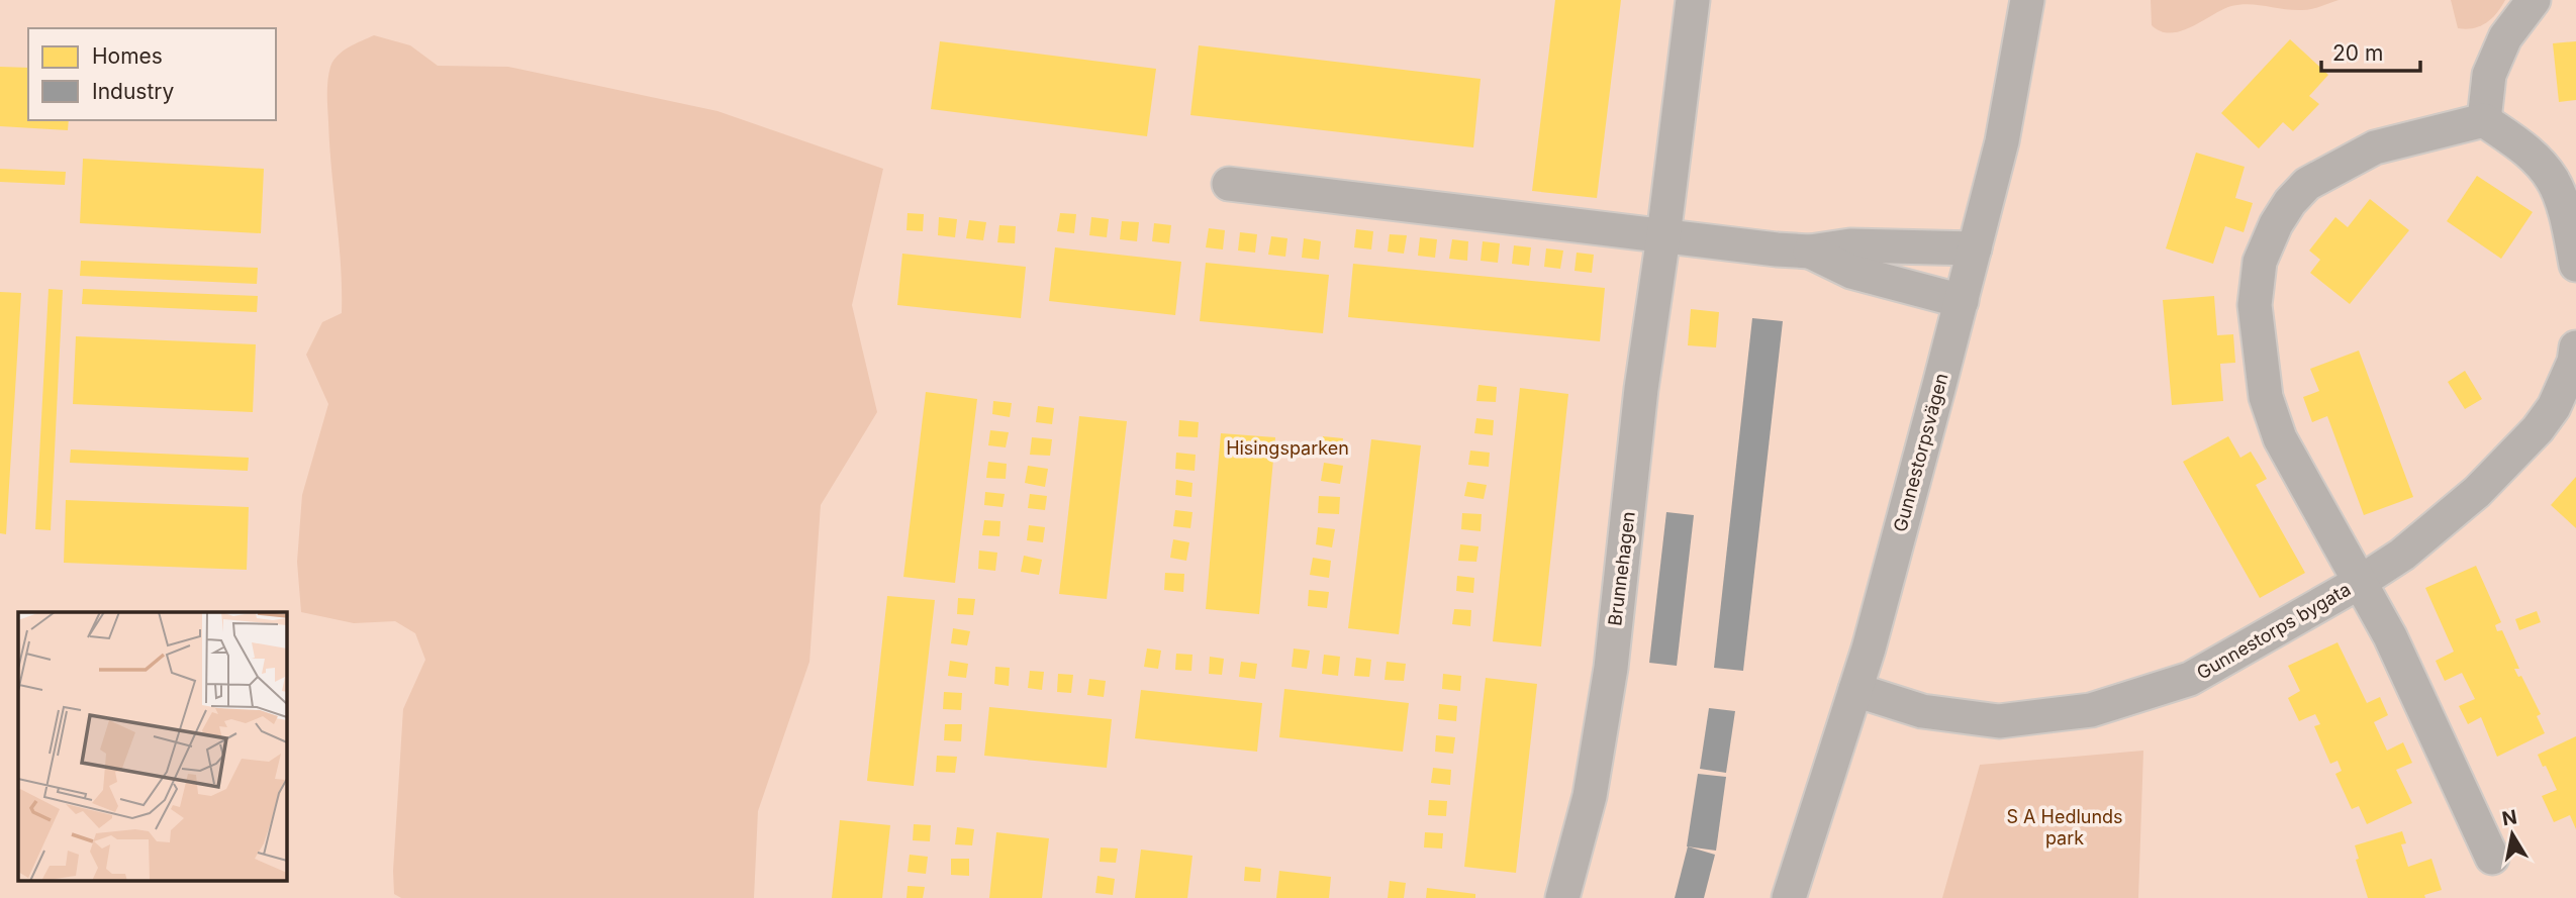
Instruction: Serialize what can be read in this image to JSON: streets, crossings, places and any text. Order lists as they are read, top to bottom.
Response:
{
  "streets": {
    "street": ["Gunnestorpsvägen", "Brunnehagen", "Gunnestorps bygata"]
  },
  "crossings": [
    ["Gunnestorpsvägen", "Gunnestorps bygata"]
  ],
  "parks": ["Hisingsparken", "S A Hedlunds park"],
  "legend": ["Homes", "Industry"],
  "scale_bar": "20 m",
  "north": "top"
}
